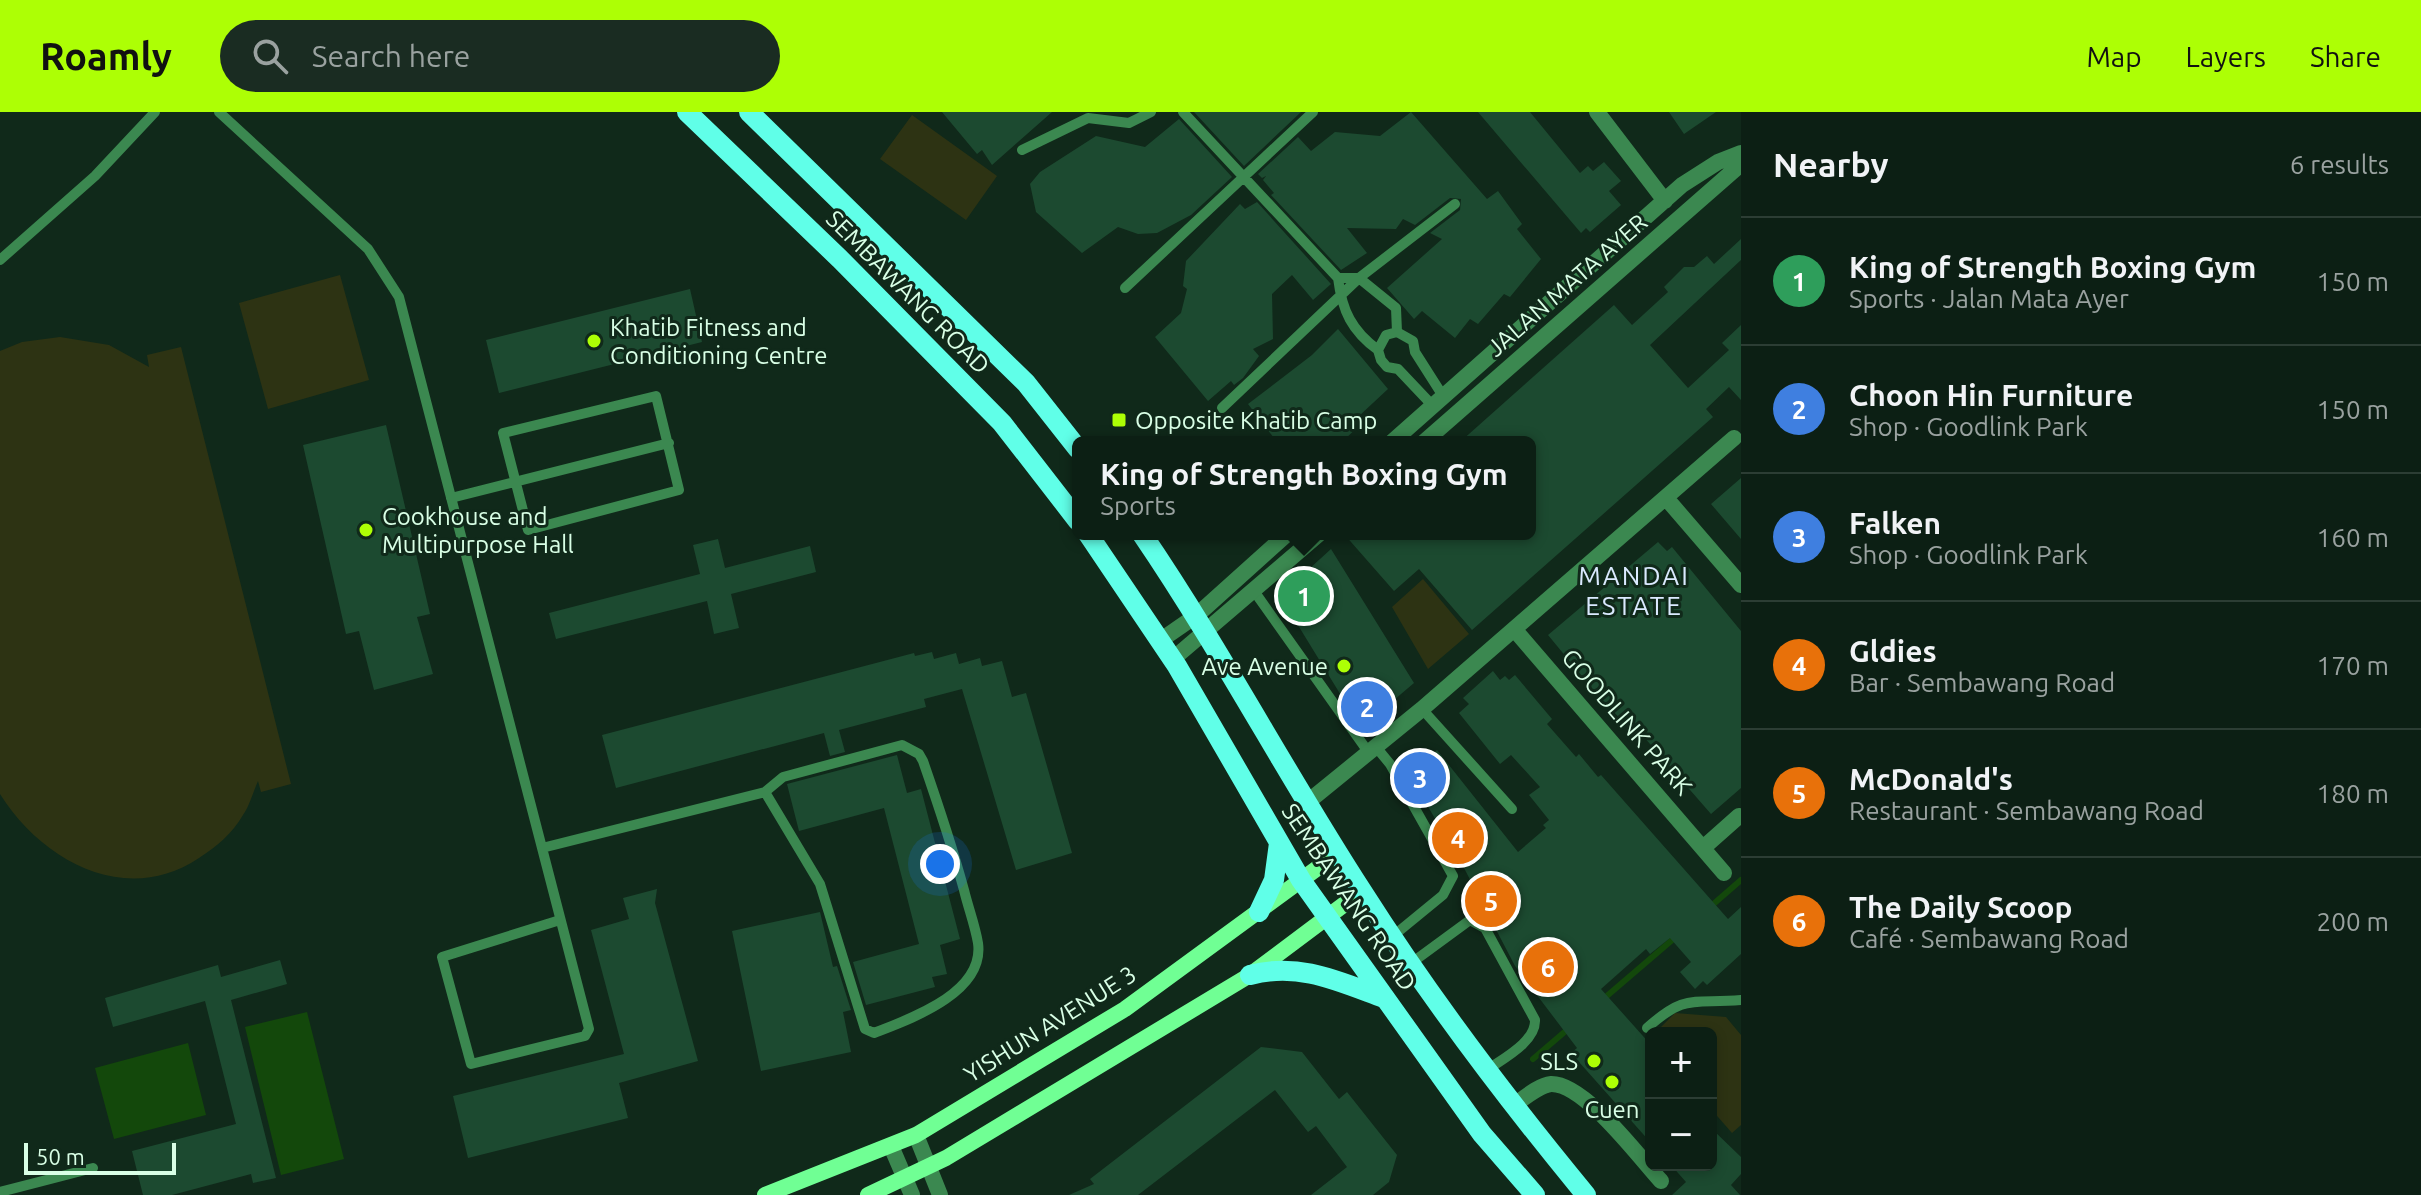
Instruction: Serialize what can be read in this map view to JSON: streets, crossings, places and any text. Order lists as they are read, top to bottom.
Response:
{
  "streets": {
    "main road": ["SEMBAWANG ROAD", "YISHUN AVENUE 3"],
    "street": ["JALAN MATA AYER", "GOODLINK PARK"]
  },
  "crossings": [
    ["SEMBAWANG ROAD", "YISHUN AVENUE 3"]
  ],
  "districts": ["MANDAI ESTATE"],
  "places": {
    "other": [
      "Khatib Fitness and Conditioning Centre",
      "Cookhouse and Multipurpose Hall",
      "Ave Avenue",
      "SLS",
      "Cuen"
    ],
    "transit": ["Opposite Khatib Camp"]
  },
  "scale_bar": "50 m",
  "page": {
    "header": "Roamly",
    "search": "Search here",
    "nav": ["Map", "Layers", "Share"],
    "heading": ["Nearby", "6 results"],
    "list": [
      {
        "mark": "1",
        "name": "King of Strength Boxing Gym",
        "note": "Sports · Jalan Mata Ayer",
        "value": "150 m"
      },
      {
        "mark": "2",
        "name": "Choon Hin Furniture",
        "note": "Shop · Goodlink Park",
        "value": "150 m"
      },
      {
        "mark": "3",
        "name": "Falken",
        "note": "Shop · Goodlink Park",
        "value": "160 m"
      },
      {
        "mark": "4",
        "name": "Gldies",
        "note": "Bar · Sembawang Road",
        "value": "170 m"
      },
      {
        "mark": "5",
        "name": "McDonald's",
        "note": "Restaurant · Sembawang Road",
        "value": "180 m"
      },
      {
        "mark": "6",
        "name": "The Daily Scoop",
        "note": "Café · Sembawang Road",
        "value": "200 m"
      }
    ],
    "popup": ["King of Strength Boxing Gym", "Sports"],
    "pins": [
      "1",
      "2",
      "3",
      "4",
      "5",
      "6"
    ],
    "map_buttons": ["+", "−"],
    "scale": "50 m"
  }
}
